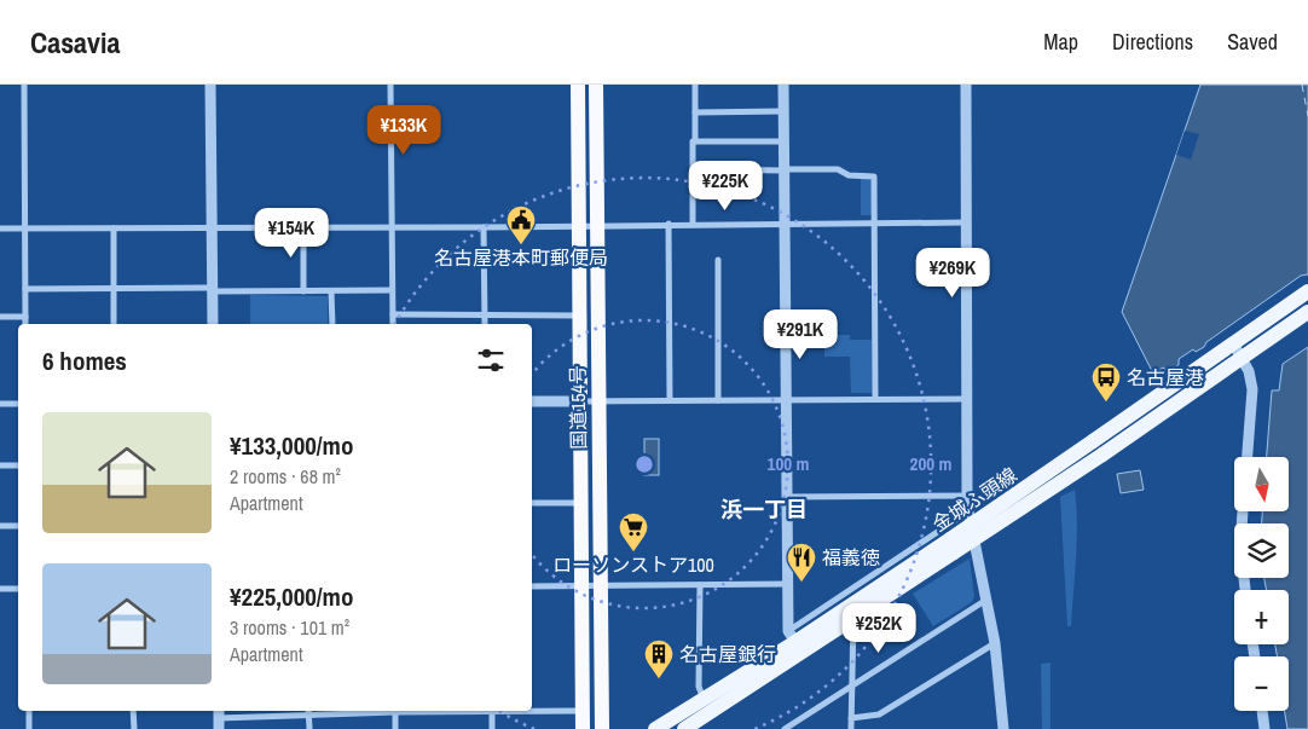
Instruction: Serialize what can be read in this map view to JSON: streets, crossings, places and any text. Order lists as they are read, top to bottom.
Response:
{
  "streets": {
    "highway": ["国道154号"],
    "main road": ["金城ふ頭線"]
  },
  "districts": ["浜一丁目"],
  "places": {
    "public building": ["名古屋港本町郵便局"],
    "bus stop": ["名古屋港"],
    "supermarket": ["ローソンストア100"],
    "restaurant": ["福義徳"],
    "building": ["名古屋銀行"]
  },
  "north": "bottom",
  "page": {
    "header": "Casavia",
    "nav": ["Map", "Directions", "Saved"],
    "price": [
      "¥133K",
      "¥225K",
      "¥154K",
      "¥269K",
      "¥291K",
      "¥252K"
    ],
    "heading": "6 homes",
    "list": [
      {
        "name": "¥133,000/mo",
        "note": "2 rooms · 68 m² · Apartment"
      },
      {
        "name": "¥225,000/mo",
        "note": "3 rooms · 101 m² · Apartment"
      }
    ],
    "map_buttons": ["+", "−"]
  },
  "rings": ["100 m", "200 m"]
}
